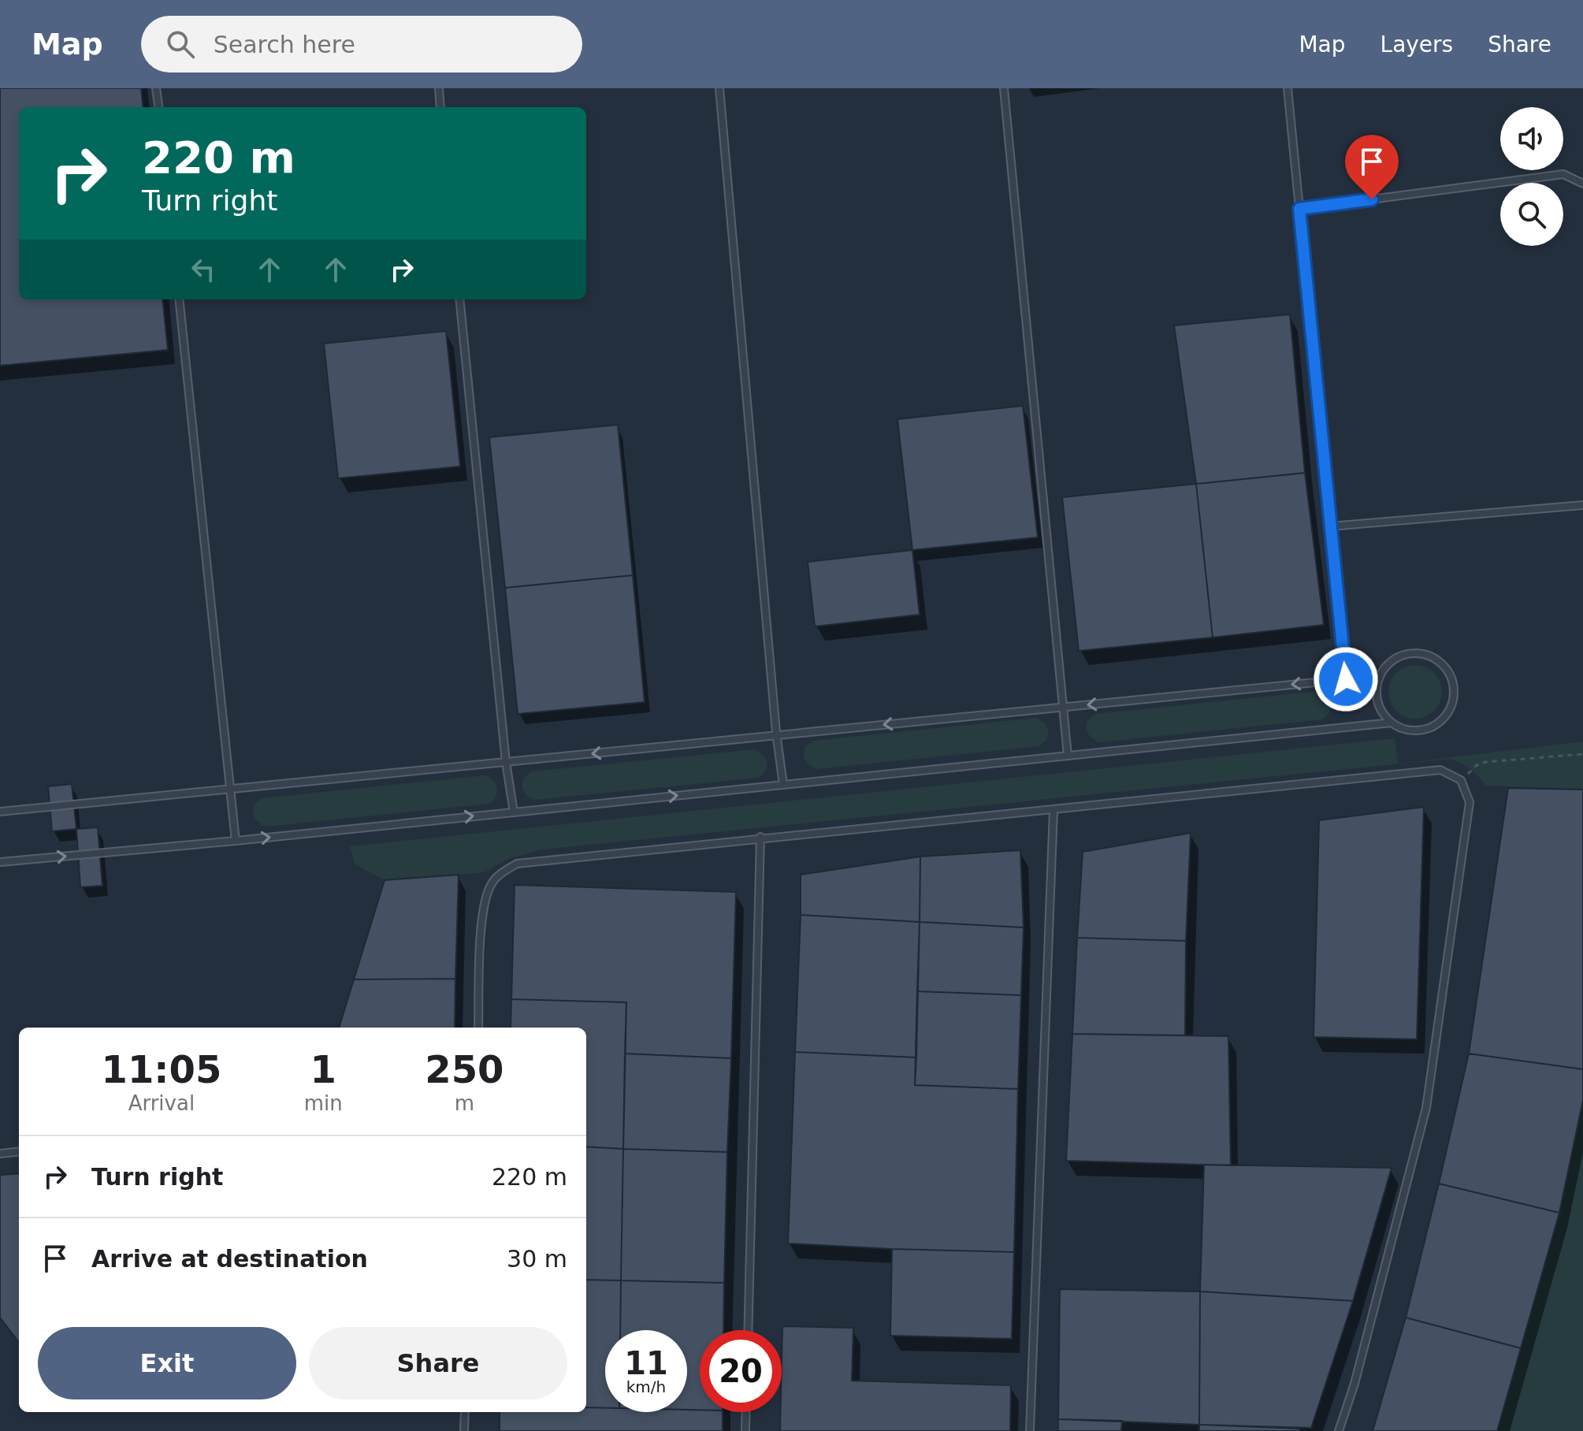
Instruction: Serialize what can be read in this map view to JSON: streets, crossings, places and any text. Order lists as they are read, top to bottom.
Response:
{
  "page": {
    "header": "Map",
    "search": "Search here",
    "nav": ["Map", "Layers", "Share"],
    "turn": ["220 m", "Turn right"],
    "eta": [
      "11:05",
      "Arrival",
      "1",
      "min",
      "250",
      "m"
    ],
    "list": [
      {
        "name": "Turn right",
        "value": "220 m"
      },
      {
        "name": "Arrive at destination",
        "value": "30 m"
      }
    ],
    "buttons": ["Exit", "Share"],
    "speed": "11 km/h",
    "limit": "20"
  }
}
